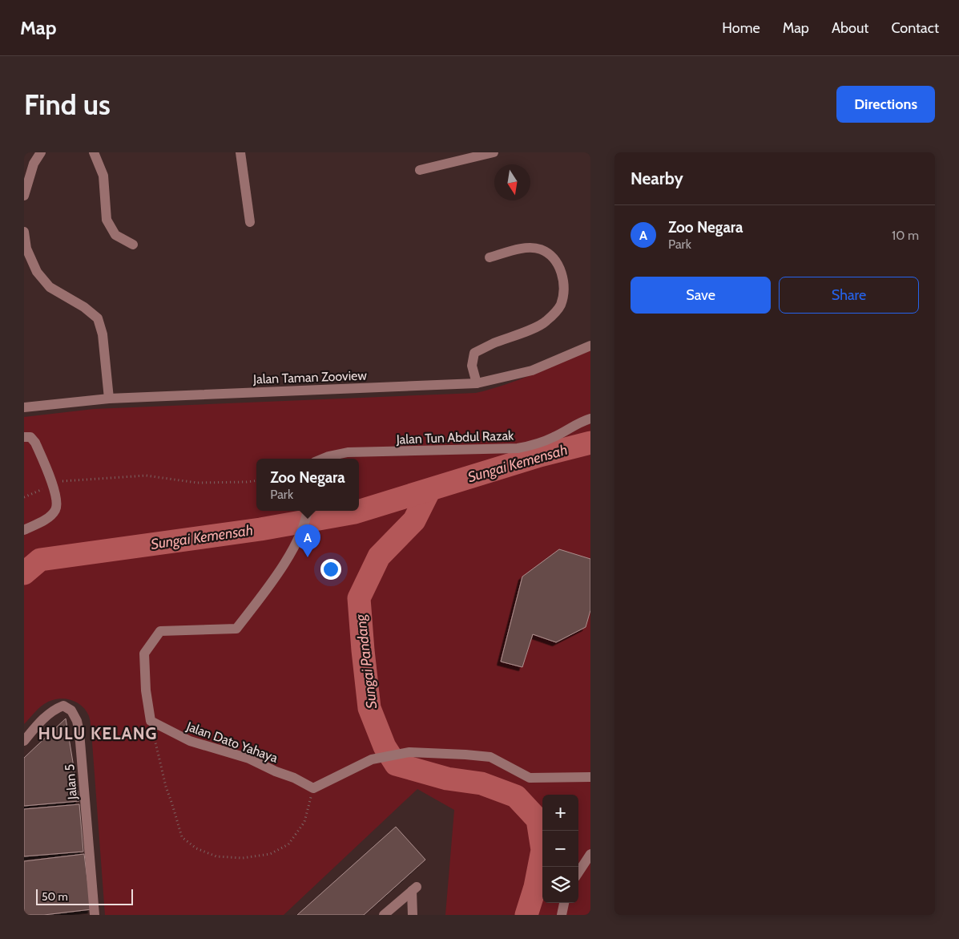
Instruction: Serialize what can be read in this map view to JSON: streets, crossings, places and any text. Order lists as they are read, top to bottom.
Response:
{
  "streets": {
    "street": [
      "Jalan Taman Zooview",
      "Jalan Tun Abdul Razak",
      "Jalan Dato Yahaya",
      "Jalan 5"
    ]
  },
  "districts": ["HULU KELANG"],
  "water": ["Sungai Kemensah", "Sungai Pandang"],
  "scale_bar": "50 m",
  "north": "bottom",
  "page": {
    "header": "Map",
    "nav": [
      "Home",
      "Map",
      "About",
      "Contact"
    ],
    "buttons": [
      "Directions",
      ["Save", "Share"]
    ],
    "title": "Find us",
    "heading": "Nearby",
    "list": [
      {
        "mark": "A",
        "name": "Zoo Negara",
        "note": "Park",
        "value": "10 m"
      }
    ],
    "popup": ["Zoo Negara", "Park"],
    "pins": "A",
    "map_buttons": ["+", "−"],
    "scale": "50 m"
  }
}
